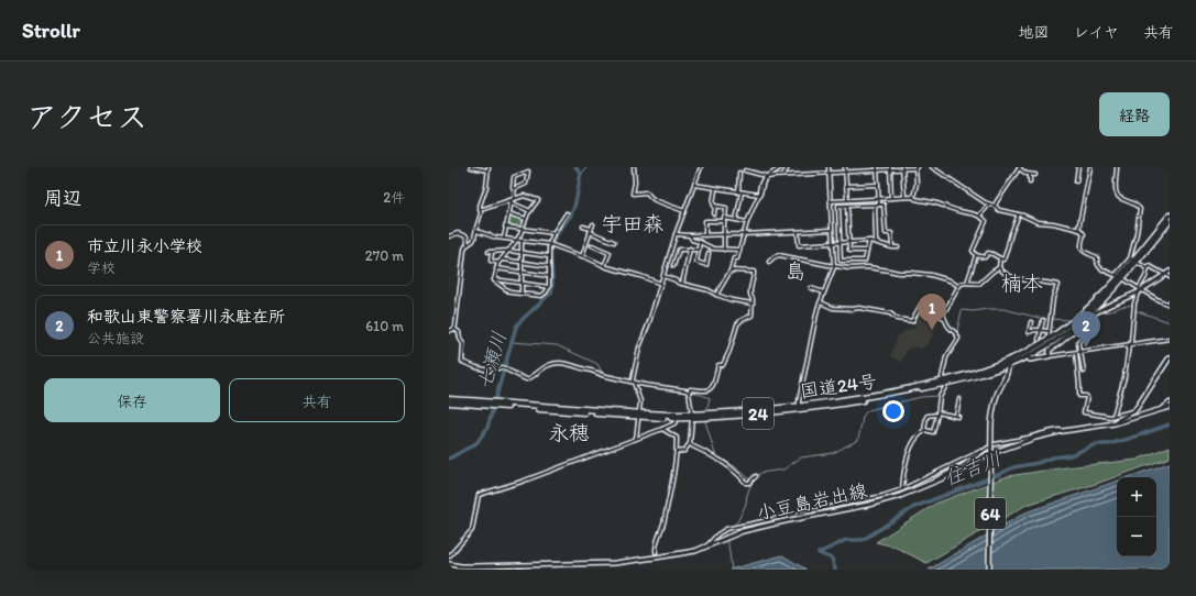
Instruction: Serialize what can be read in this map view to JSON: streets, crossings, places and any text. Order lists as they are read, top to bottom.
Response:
{
  "streets": {
    "highway": ["国道24号", "24"],
    "main road": ["小豆島岩出線", "64"]
  },
  "crossings": [
    ["国道24号", "64"],
    ["小豆島岩出線", "64"]
  ],
  "districts": [
    "宇田森",
    "島",
    "楠本",
    "永穂"
  ],
  "water": ["七瀬川", "住吉川"],
  "page": {
    "header": "Strollr",
    "nav": ["地図", "レイヤ", "共有"],
    "title": "アクセス",
    "buttons": [
      "経路",
      ["保存", "共有"]
    ],
    "heading": ["周辺", "2件"],
    "list": [
      {
        "mark": "1",
        "name": "市立川永小学校",
        "note": "学校",
        "value": "270 m"
      },
      {
        "mark": "2",
        "name": "和歌山東警察署川永駐在所",
        "note": "公共施設",
        "value": "610 m"
      }
    ],
    "pins": ["1", "2"],
    "map_buttons": ["+", "−"]
  }
}
